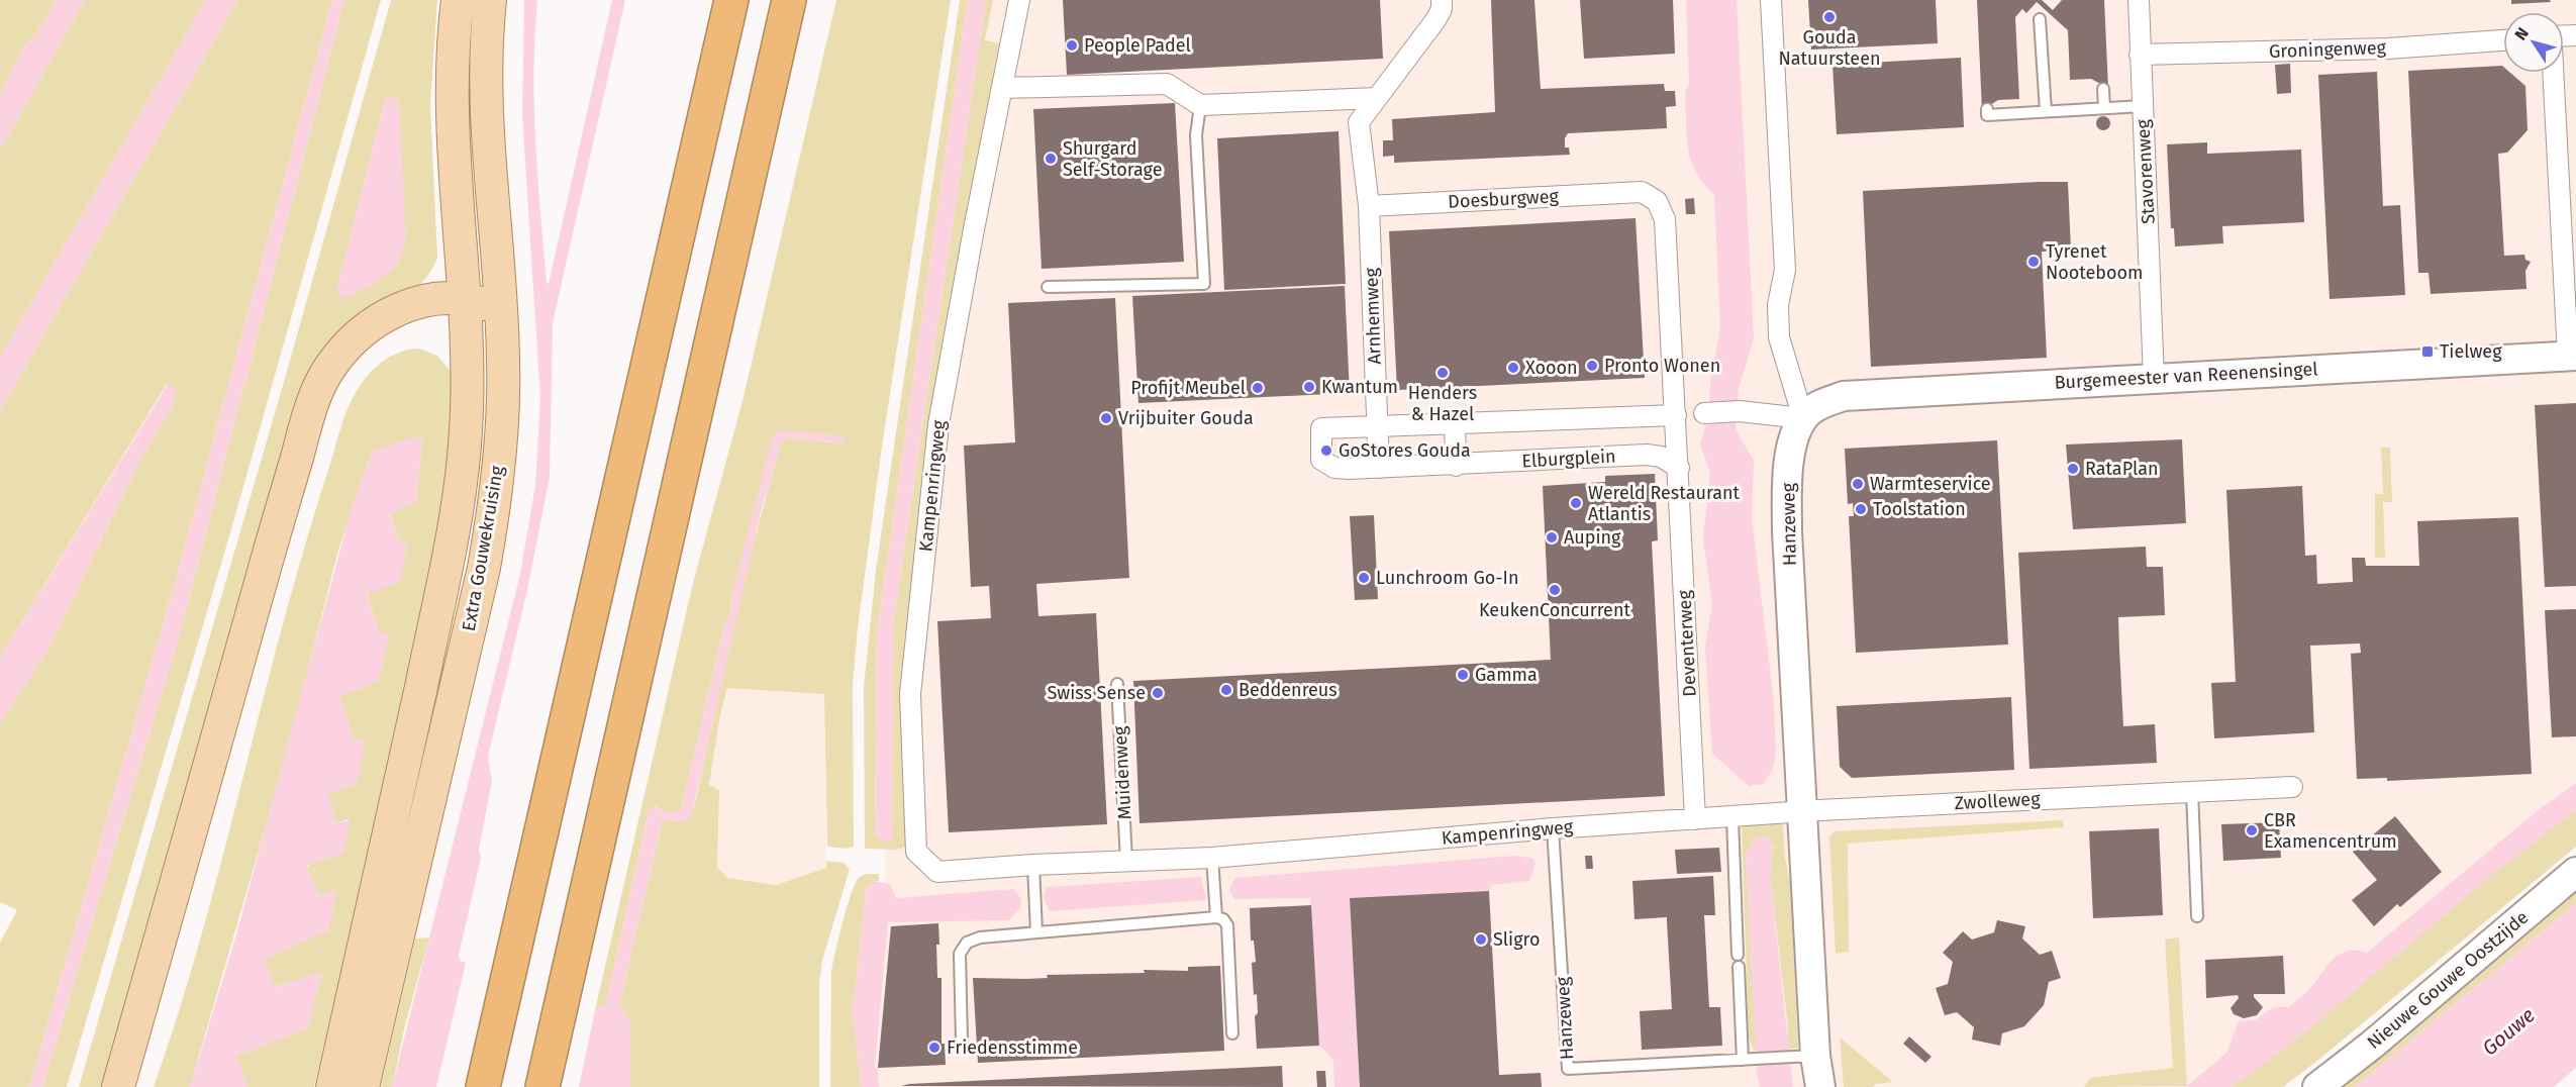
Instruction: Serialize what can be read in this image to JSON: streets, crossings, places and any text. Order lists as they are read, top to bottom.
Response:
{
  "streets": {
    "main road": ["Extra Gouwekruising"],
    "street": [
      "Groningenweg",
      "Stavorenweg",
      "Doesburgweg",
      "Arnhemweg",
      "Burgemeester van Reenensingel",
      "Elburgplein",
      "Kampenringweg",
      "Hanzeweg",
      "Deventerweg",
      "Zwolleweg",
      "Nieuwe Gouwe Oostzijde"
    ],
    "lane": ["Muidenweg"]
  },
  "crossings": [
    ["Groningenweg", "Stavorenweg"],
    ["Stavorenweg", "Burgemeester van Reenensingel"],
    ["Doesburgweg", "Arnhemweg"],
    ["Doesburgweg", "Elburgplein"],
    ["Doesburgweg", "Deventerweg"],
    ["Arnhemweg", "Elburgplein"],
    ["Burgemeester van Reenensingel", "Hanzeweg"],
    ["Elburgplein", "Deventerweg"],
    ["Kampenringweg", "Hanzeweg"],
    ["Kampenringweg", "Deventerweg"],
    ["Kampenringweg", "Muidenweg"],
    ["Kampenringweg", "Zwolleweg"],
    ["Hanzeweg", "Zwolleweg"]
  ],
  "water": ["Gouwe"],
  "places": {
    "other": [
      "Gouda Natuursteen",
      "People Padel",
      "Shurgard Self-Storage",
      "Tyrenet Nooteboom",
      "Pronto Wonen",
      "Xooon",
      "Henders & Hazel",
      "Kwantum",
      "Profijt Meubel",
      "Vrijbuiter Gouda",
      "GoStores Gouda",
      "RataPlan",
      "Warmteservice",
      "Wereld Restaurant Atlantis",
      "Toolstation",
      "Auping",
      "Lunchroom Go-In",
      "KeukenConcurrent",
      "Gamma",
      "Beddenreus",
      "Swiss Sense",
      "CBR Examencentrum",
      "Sligro",
      "Friedensstimme"
    ],
    "transit": ["Tielweg"]
  },
  "north": "top left"
}
